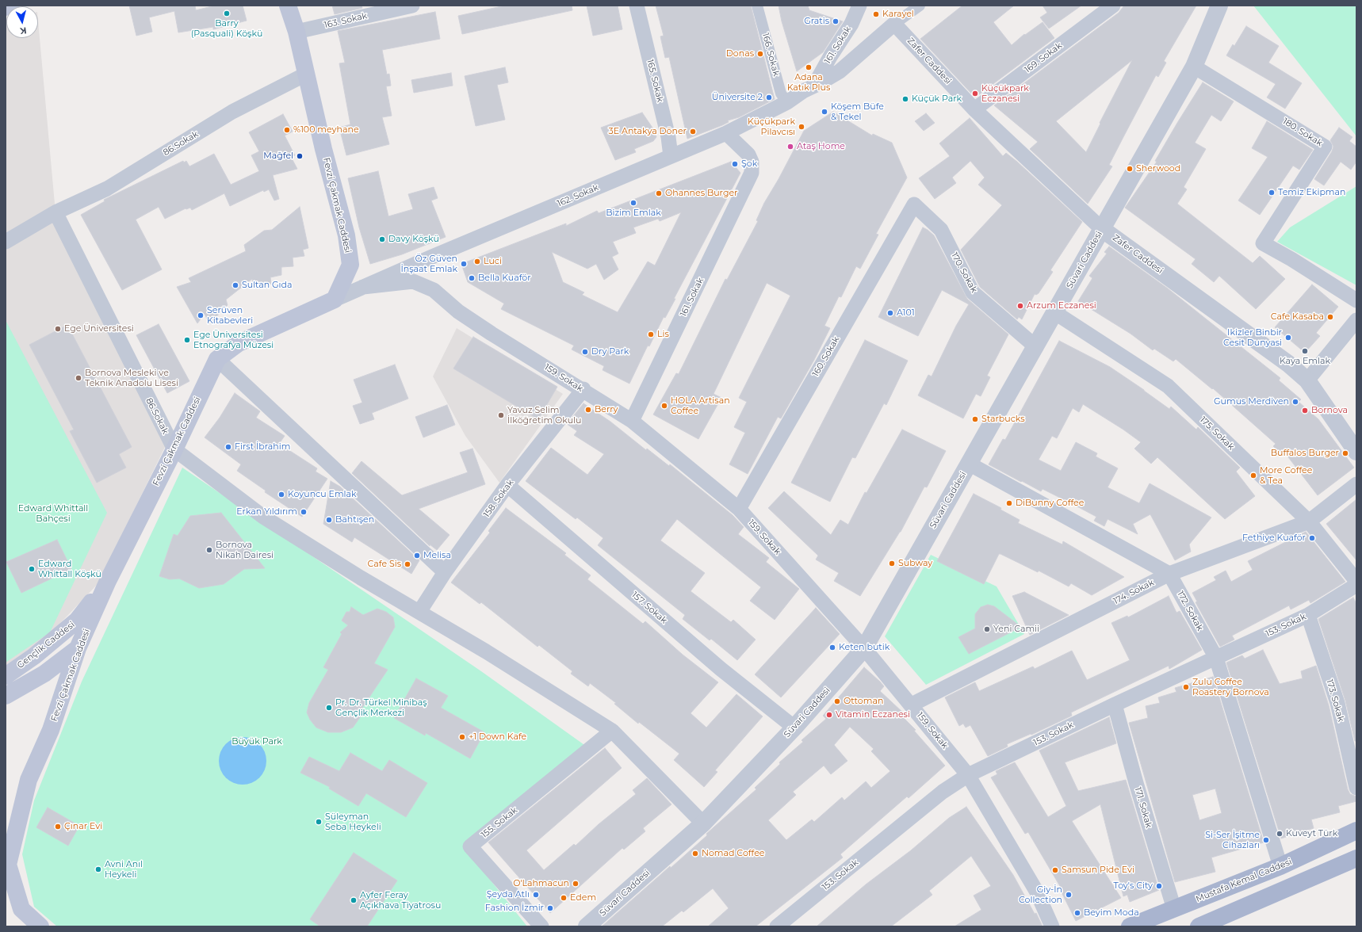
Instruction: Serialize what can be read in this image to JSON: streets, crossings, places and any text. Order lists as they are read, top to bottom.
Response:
{
  "streets": {
    "main road": ["Fevzi Çakmak Caddesi", "Gençlik Caddesi", "Mustafa Kemal Caddesi"],
    "street": [
      "163. Sokak",
      "161. Sokak",
      "166. Sokak",
      "169. Sokak",
      "Zafer Caddesi",
      "165. Sokak",
      "180. Sokak",
      "86.Sokak",
      "162. Sokak",
      "Süvari Caddesi",
      "170. Sokak",
      "160. Sokak",
      "159. Sokak",
      "175. Sokak",
      "158. Sokak",
      "174. Sokak",
      "157. Sokak",
      "172. Sokak",
      "153. Sokak",
      "173. Sokak",
      "171. Sokak",
      "155. Sokak"
    ]
  },
  "crossings": [
    ["163. Sokak", "Fevzi Çakmak Caddesi"],
    ["161. Sokak", "162. Sokak"],
    ["161. Sokak", "159. Sokak"],
    ["166. Sokak", "162. Sokak"],
    ["169. Sokak", "Zafer Caddesi"],
    ["Zafer Caddesi", "162. Sokak"],
    ["Zafer Caddesi", "Süvari Caddesi"],
    ["165. Sokak", "162. Sokak"],
    ["180. Sokak", "Süvari Caddesi"],
    ["86.Sokak", "Fevzi Çakmak Caddesi"],
    ["162. Sokak", "Fevzi Çakmak Caddesi"],
    ["162. Sokak", "159. Sokak"],
    ["Fevzi Çakmak Caddesi", "Gençlik Caddesi"],
    ["Süvari Caddesi", "170. Sokak"],
    ["Süvari Caddesi", "159. Sokak"],
    ["Süvari Caddesi", "175. Sokak"],
    ["Süvari Caddesi", "157. Sokak"],
    ["170. Sokak", "160. Sokak"],
    ["160. Sokak", "159. Sokak"],
    ["159. Sokak", "158. Sokak"],
    ["159. Sokak", "174. Sokak"],
    ["159. Sokak", "153. Sokak"],
    ["175. Sokak", "174. Sokak"],
    ["158. Sokak", "157. Sokak"],
    ["174. Sokak", "172. Sokak"],
    ["172. Sokak", "153. Sokak"],
    ["172. Sokak", "Mustafa Kemal Caddesi"],
    ["153. Sokak", "173. Sokak"],
    ["153. Sokak", "171. Sokak"],
    ["171. Sokak", "Mustafa Kemal Caddesi"]
  ],
  "parks": ["Edward Whittall Bahçesi", "Büyük Park"],
  "places": [
    "Barry (Pasquali) Köşkü",
    "Karayel",
    "Gratis",
    "Donas",
    "Adana Katık Plus",
    "Küçükpark Eczanesi",
    "Üniversite 2",
    "Küçük Park",
    "Köşem Büfe & Tekel",
    "Küçükpark Pilavcısı",
    "%100 meyhane",
    "3E Antakya Döner",
    "Ataş Home",
    "Mağfel",
    "Şok",
    "Sherwood",
    "Temiz Ekipman",
    "Ohannes Burger",
    "Bizim Emlak",
    "Davy Köşkü",
    "Luci",
    "Öz Güven İnşaat Emlak",
    "Bella Kuaför",
    "Sultan Gıda",
    "Arzum Eczanesi",
    "A101",
    "Serüven Kitabevleri",
    "Cafe Kasaba",
    "Ege Üniversitesi",
    "Lis",
    "Ikizler Binbir Cesit Dunyasi",
    "Ege Üniversitesi Etnografya Müzesi",
    "Kaya Emlak",
    "Dry Park",
    "Bornova Mesleki ve Teknik Anadolu Lisesi",
    "Gumus Merdiven",
    "HOLA Artisan Coffee",
    "Berry",
    "Bornova",
    "Yavuz Selim İlköğretim Okulu",
    "Starbucks",
    "First İbrahim",
    "Buffalos Burger",
    "More Coffee & Tea",
    "Koyuncu Emlak",
    "DiBunny Coffee",
    "Erkan Yıldırım",
    "Bahtışen",
    "Fethiye Kuaför",
    "Bornova Nikah Dairesi",
    "Melisa",
    "Subway",
    "Cafe Sis",
    "Edward Whittall Köşkü",
    "Yeni Camii",
    "Keten butik",
    "Zulu Coffee Roastery Bornova",
    "Ottoman",
    "Pr. Dr. Türkel Minibaş Gençlik Merkezi",
    "Vitamin Eczanesi",
    "+1 Down Kafe",
    "Süleyman Seba Heykeli",
    "Çınar Evi",
    "Kuveyt Türk",
    "Si-Ser İşitme Cihazları",
    "Nomad Coffee",
    "Avni Anıl Heykeli",
    "Samsun Pide Evi",
    "O'Lahmacun",
    "Toy's City",
    "Şeyda Atlı",
    "Giy-İn Collection",
    "Edem",
    "Ayfer Feray Açıkhava Tiyatrosu",
    "Fashion İzmir",
    "Beyim Moda"
  ],
  "north": "bottom"
}
